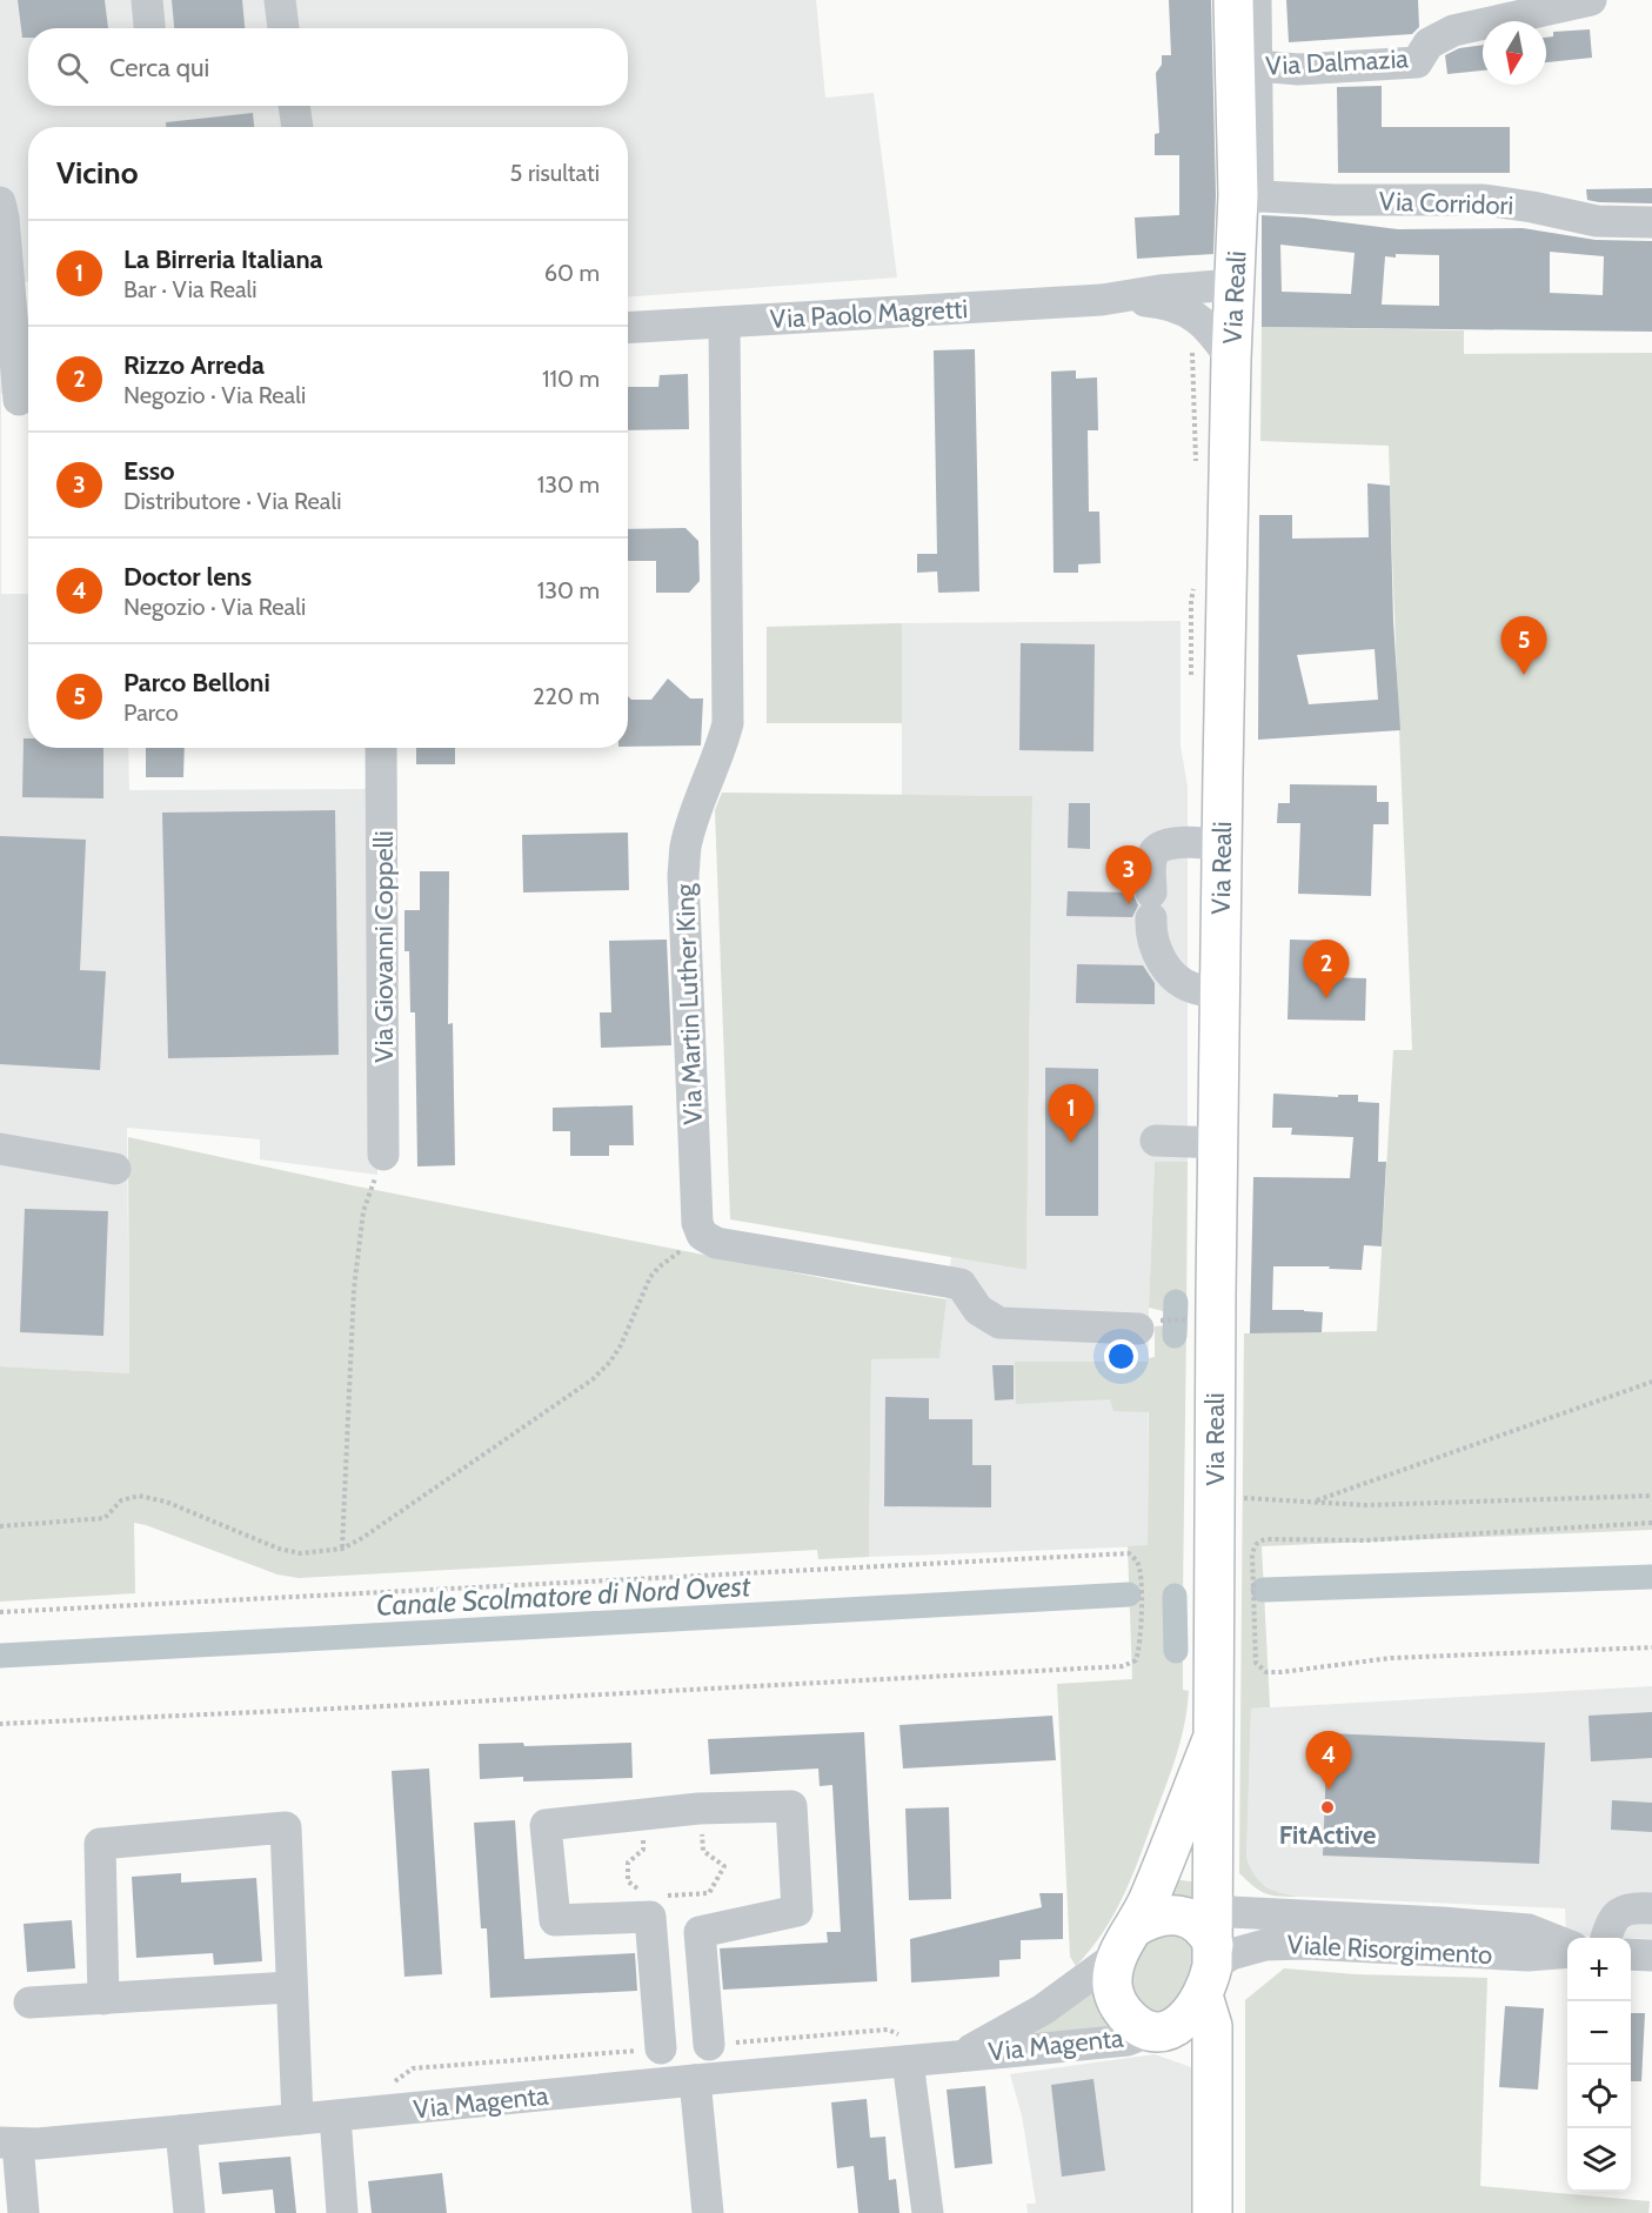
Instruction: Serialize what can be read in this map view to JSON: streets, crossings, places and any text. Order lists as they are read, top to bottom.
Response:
{
  "streets": {
    "main road": ["Via Reali"],
    "street": [
      "Via Dalmazia",
      "Via Corridori",
      "Via Paolo Magretti",
      "Via Giovanni Coppelli",
      "Via Martin Luther King",
      "Viale Risorgimento",
      "Via Magenta"
    ]
  },
  "crossings": [
    ["Via Dalmazia", "Via Reali"],
    ["Via Corridori", "Via Reali"],
    ["Via Reali", "Via Paolo Magretti"],
    ["Via Reali", "Viale Risorgimento"],
    ["Via Reali", "Via Magenta"],
    ["Via Paolo Magretti", "Via Martin Luther King"],
    ["Viale Risorgimento", "Via Magenta"]
  ],
  "water": ["Canale Scolmatore di Nord Ovest"],
  "places": ["FitActive"],
  "north": "bottom",
  "page": {
    "search": "Cerca qui",
    "heading": ["Vicino", "5 risultati"],
    "list": [
      {
        "mark": "1",
        "name": "La Birreria Italiana",
        "note": "Bar · Via Reali",
        "value": "60 m"
      },
      {
        "mark": "2",
        "name": "Rizzo Arreda",
        "note": "Negozio · Via Reali",
        "value": "110 m"
      },
      {
        "mark": "3",
        "name": "Esso",
        "note": "Distributore · Via Reali",
        "value": "130 m"
      },
      {
        "mark": "4",
        "name": "Doctor lens",
        "note": "Negozio · Via Reali",
        "value": "130 m"
      },
      {
        "mark": "5",
        "name": "Parco Belloni",
        "note": "Parco",
        "value": "220 m"
      }
    ],
    "pins": [
      "5",
      "3",
      "2",
      "1",
      "4"
    ],
    "map_buttons": ["+", "−"]
  }
}
